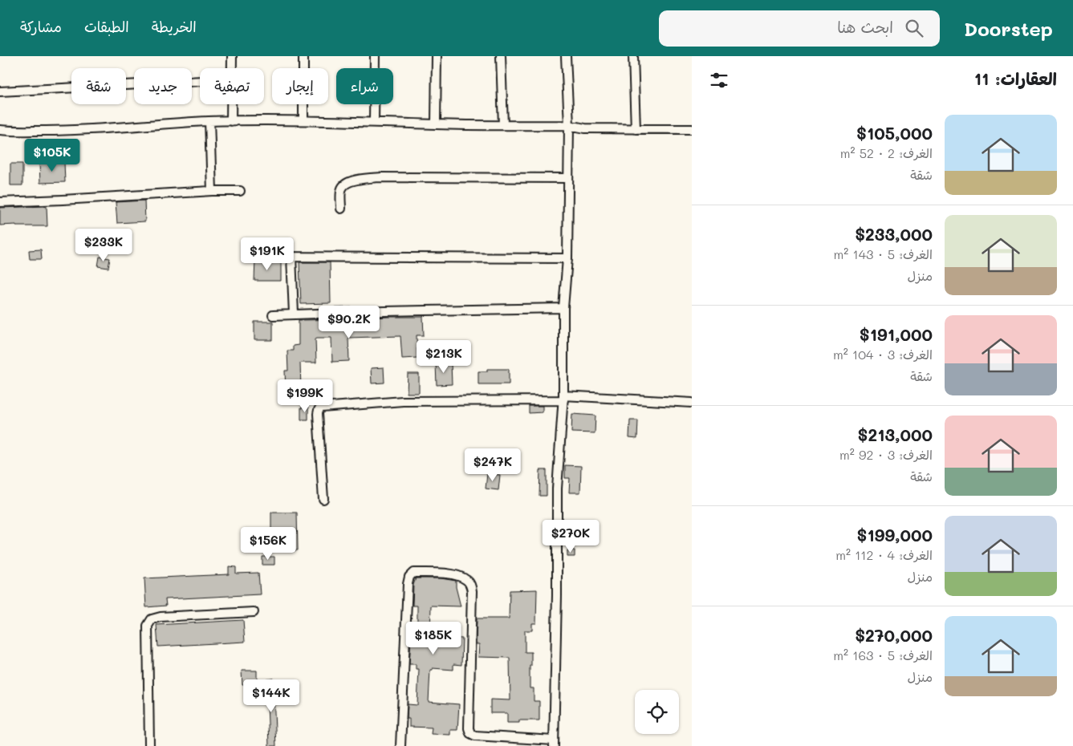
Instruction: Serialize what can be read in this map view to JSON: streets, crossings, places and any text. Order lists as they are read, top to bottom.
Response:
{
  "page": {
    "header": "Doorstep",
    "search": "ابحث هنا",
    "nav": ["الخريطة", "الطبقات", "مشاركة"],
    "heading": "العقارات: 11",
    "chip": [
      "شراء",
      "إيجار",
      "تصفية",
      "جديد",
      "شقة"
    ],
    "list": [
      {
        "name": "$105,000",
        "note": "الغرف: 2 · 52 m² · شقة"
      },
      {
        "name": "$233,000",
        "note": "الغرف: 5 · 143 m² · منزل"
      },
      {
        "name": "$191,000",
        "note": "الغرف: 3 · 104 m² · شقة"
      },
      {
        "name": "$213,000",
        "note": "الغرف: 3 · 92 m² · شقة"
      },
      {
        "name": "$199,000",
        "note": "الغرف: 4 · 112 m² · منزل"
      },
      {
        "name": "$270,000",
        "note": "الغرف: 5 · 163 m² · منزل"
      }
    ],
    "price": [
      "$105K",
      "$233K",
      "$191K",
      "$90.2K",
      "$213K",
      "$199K",
      "$247K",
      "$270K",
      "$156K",
      "$185K",
      "$144K"
    ]
  }
}
